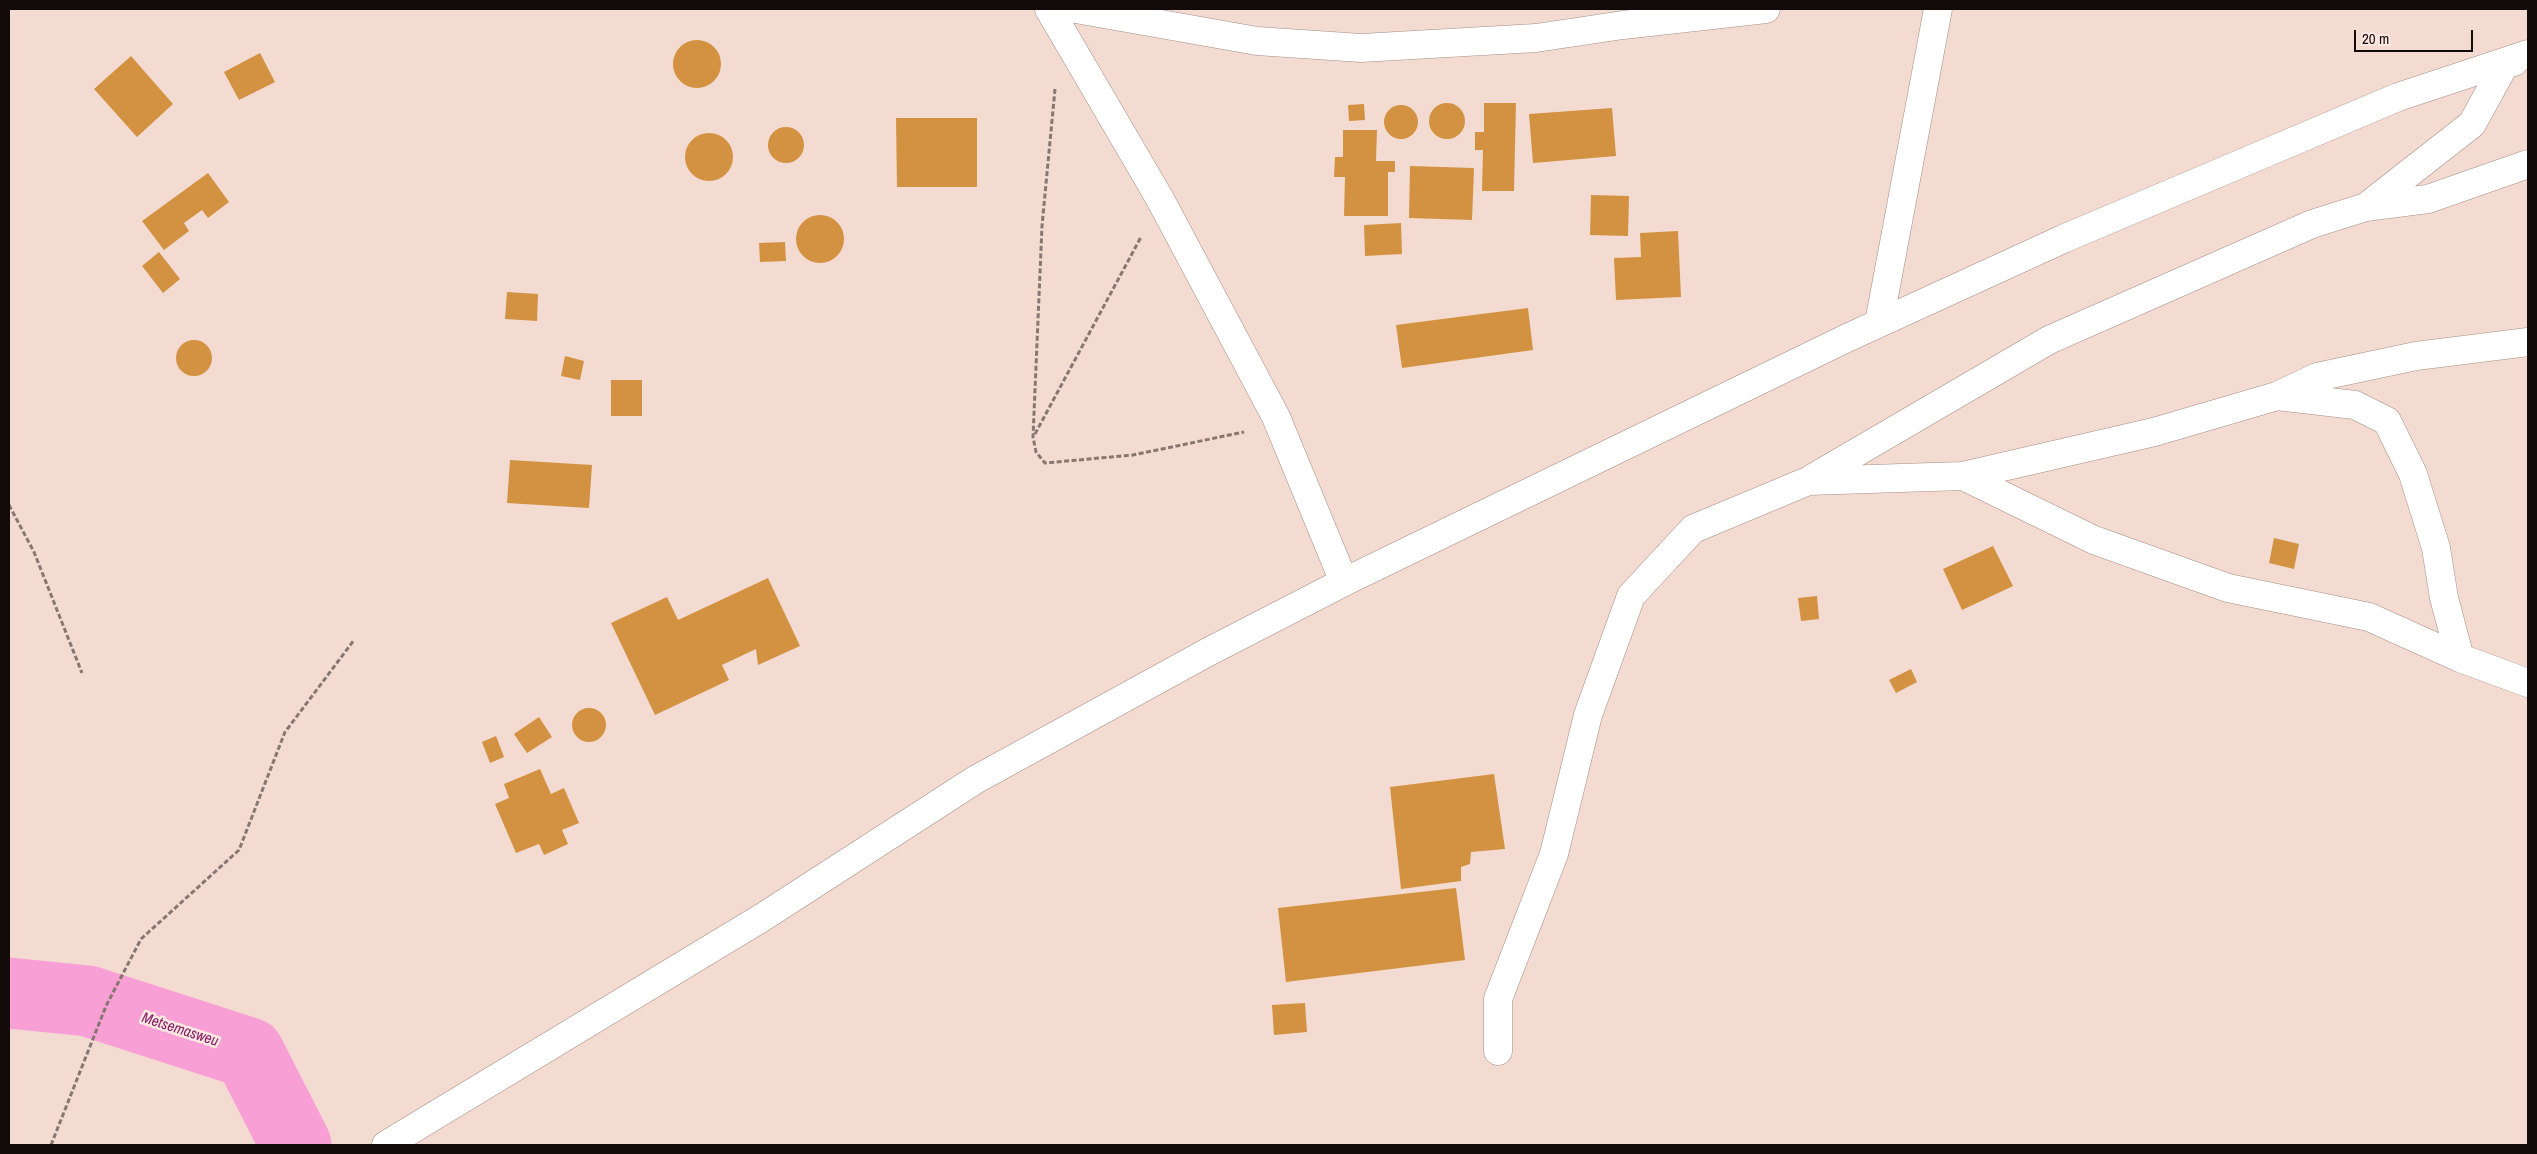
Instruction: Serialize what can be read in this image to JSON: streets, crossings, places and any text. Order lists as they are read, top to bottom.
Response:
{
  "water": ["Metsemasweu"],
  "scale_bar": "20 m"
}
